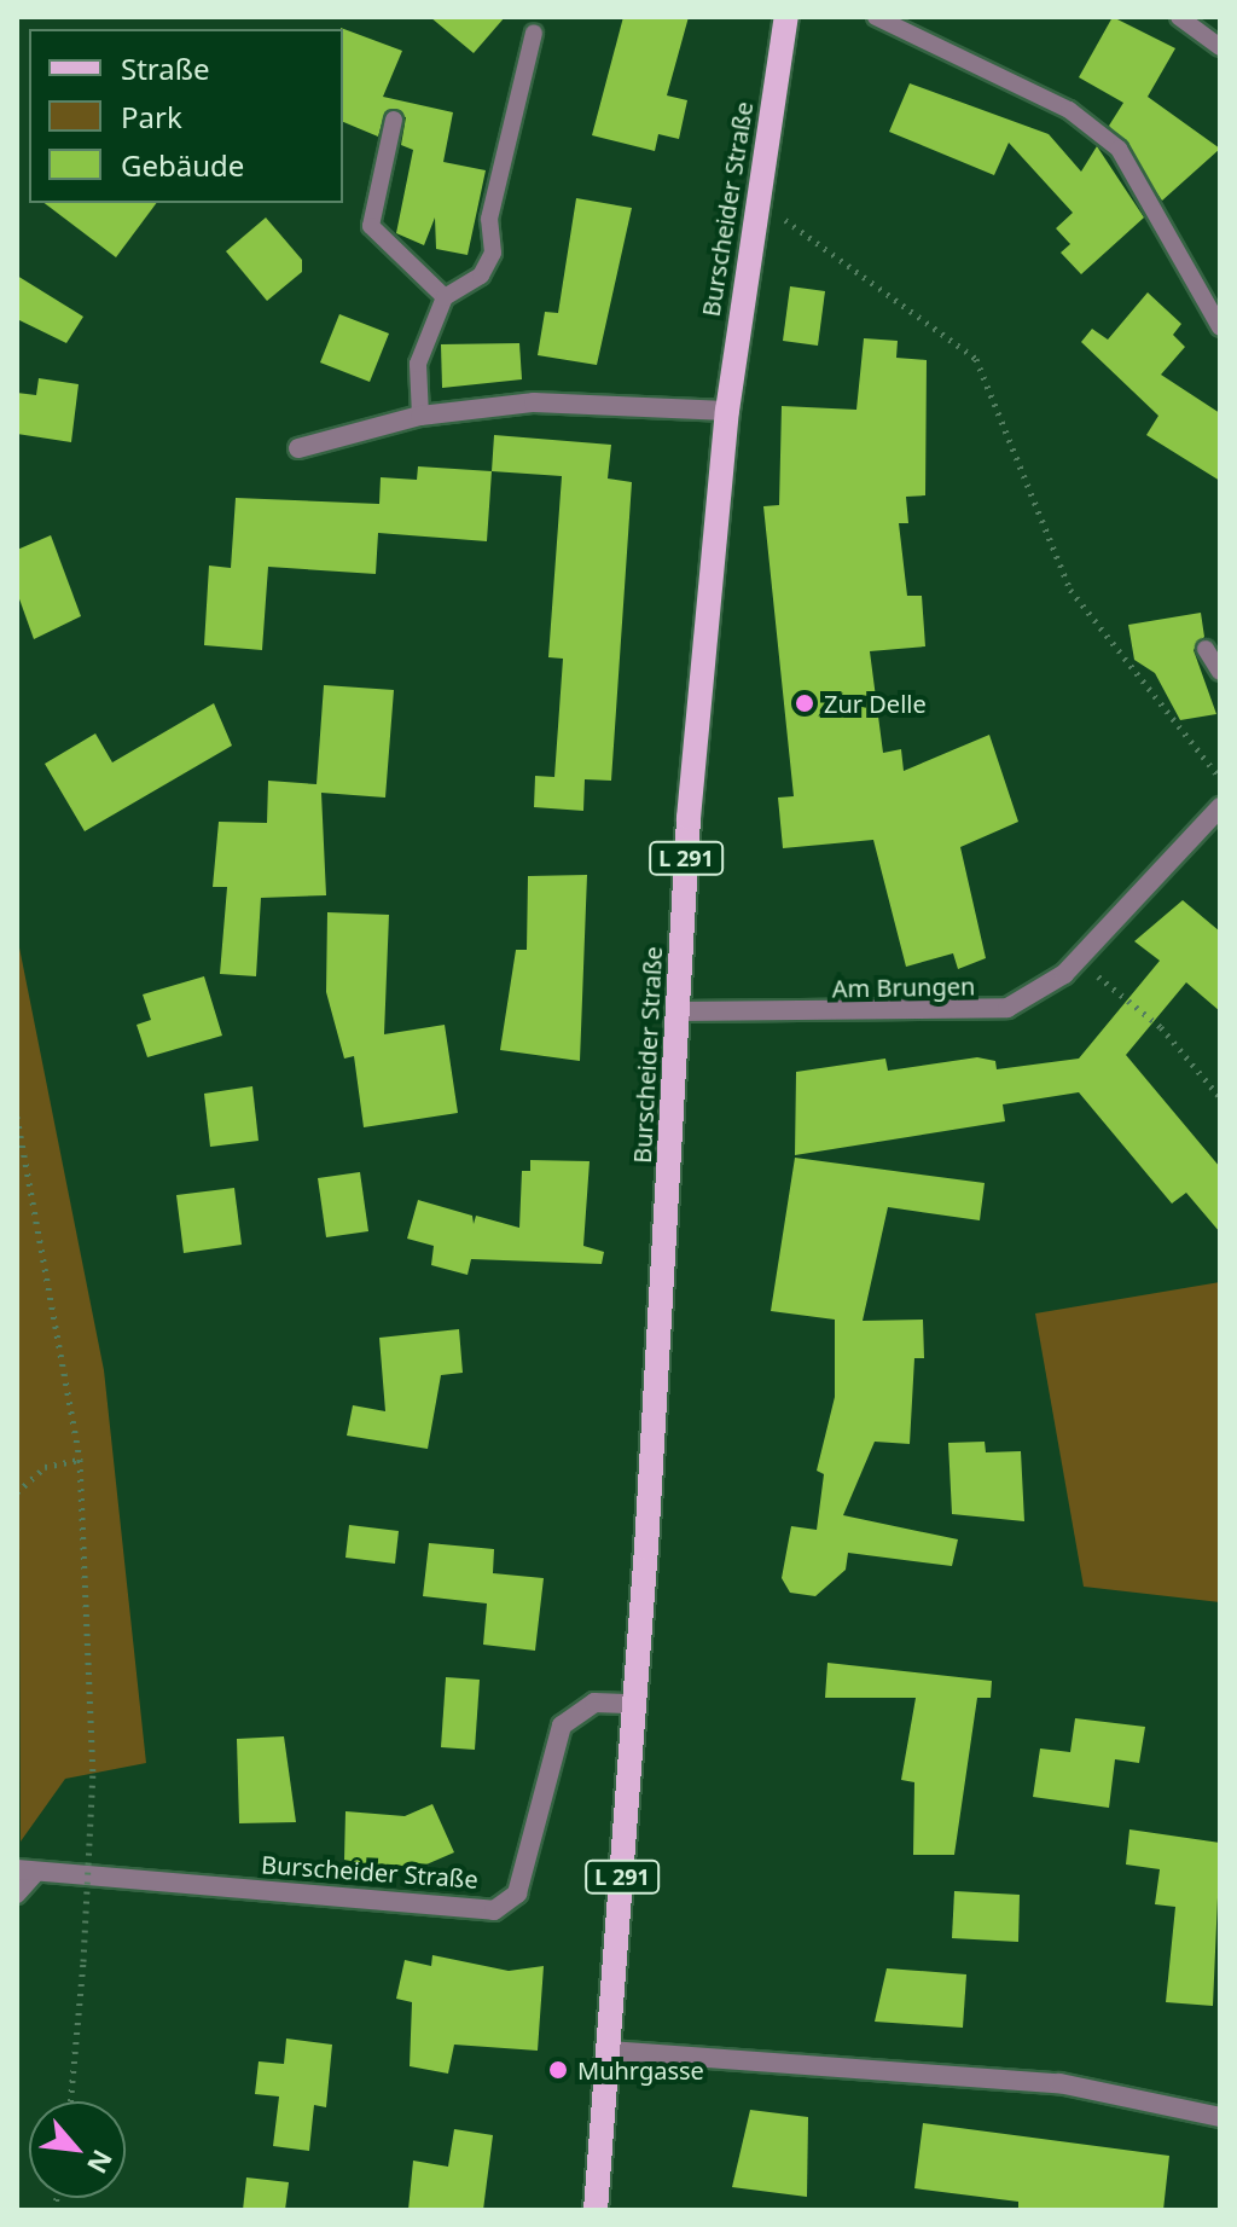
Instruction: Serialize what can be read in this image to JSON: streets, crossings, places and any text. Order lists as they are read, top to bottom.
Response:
{
  "streets": {
    "main road": ["Burscheider Straße", "L 291"],
    "street": ["Am Brungen"]
  },
  "crossings": [
    ["Burscheider Straße", "Am Brungen"]
  ],
  "places": ["Zur Delle", "Muhrgasse"],
  "legend": ["Straße", "Park", "Gebäude"],
  "north": "bottom right"
}
